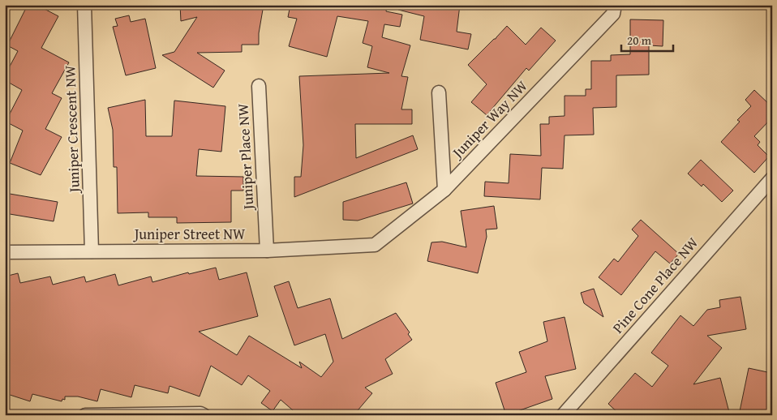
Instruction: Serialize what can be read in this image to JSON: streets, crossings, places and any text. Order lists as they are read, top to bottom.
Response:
{
  "streets": {
    "street": [
      "Juniper Way NW",
      "Juniper Crescent NW",
      "Juniper Place NW",
      "Juniper Street NW",
      "Pine Cone Place NW"
    ]
  },
  "crossings": [
    ["Juniper Way NW", "Juniper Street NW"],
    ["Juniper Crescent NW", "Juniper Street NW"],
    ["Juniper Place NW", "Juniper Street NW"]
  ],
  "scale_bar": "20 m"
}
